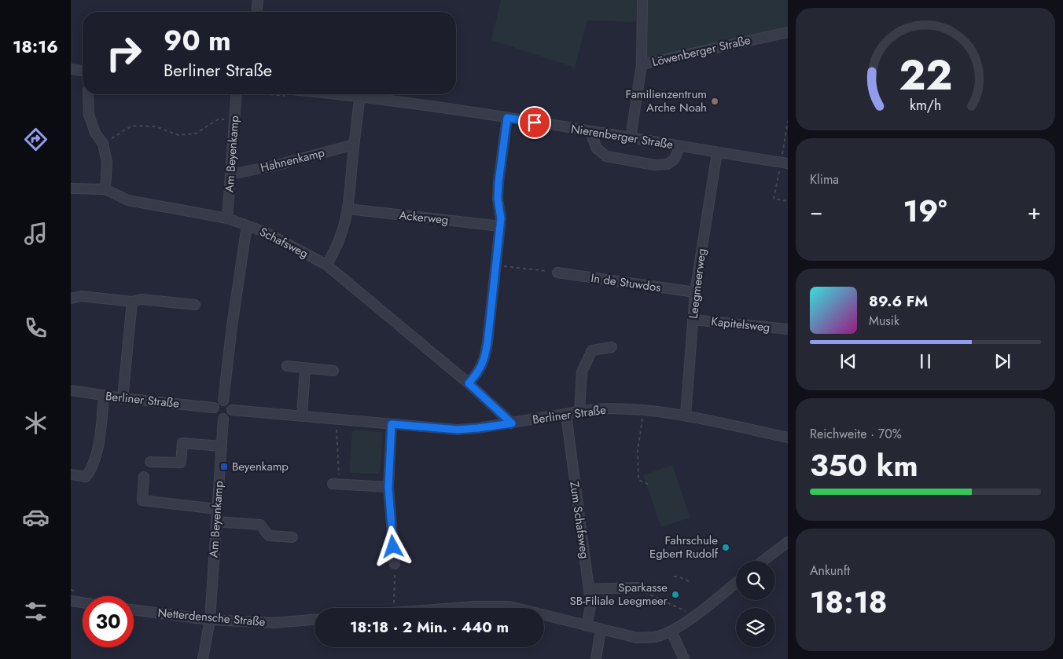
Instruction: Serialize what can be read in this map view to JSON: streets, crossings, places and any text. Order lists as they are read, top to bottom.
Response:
{
  "streets": {
    "street": [
      "Löwenberger Straße",
      "Nierenberger Straße",
      "Am Beyenkamp",
      "Hahnenkamp",
      "Ackerweg",
      "Schafsweg",
      "In de Stuwdos",
      "Leegmeerweg",
      "Kapitelsweg",
      "Berliner Straße",
      "Zum Schafsweg",
      "Netterdensche Straße"
    ]
  },
  "crossings": [
    ["Löwenberger Straße", "Nierenberger Straße"],
    ["Nierenberger Straße", "Leegmeerweg"],
    ["Am Beyenkamp", "Hahnenkamp"],
    ["Am Beyenkamp", "Schafsweg"],
    ["Am Beyenkamp", "Berliner Straße"],
    ["Am Beyenkamp", "Netterdensche Straße"],
    ["Schafsweg", "Berliner Straße"],
    ["In de Stuwdos", "Leegmeerweg"],
    ["Leegmeerweg", "Kapitelsweg"],
    ["Leegmeerweg", "Berliner Straße"],
    ["Berliner Straße", "Zum Schafsweg"]
  ],
  "places": {
    "other": ["Familienzentrum Arche Noah", "Fahrschule Egbert Rudolf", "Sparkasse SB-Filiale Leegmeer"],
    "transit": ["Beyenkamp"]
  },
  "page": {
    "tabs": "18:16",
    "turn": ["90 m", "Berliner Straße"],
    "tile": [
      "Klima",
      ["Reichweite · 70%", "350 km"],
      ["Ankunft", "18:18"]
    ],
    "heat": ["−", "19°", "+"],
    "song": ["89.6 FM", "Musik"],
    "limit": "30",
    "trip": "18:18 · 2 Min. · 440 m",
    "gauge": ["22", "km/h"]
  }
}
